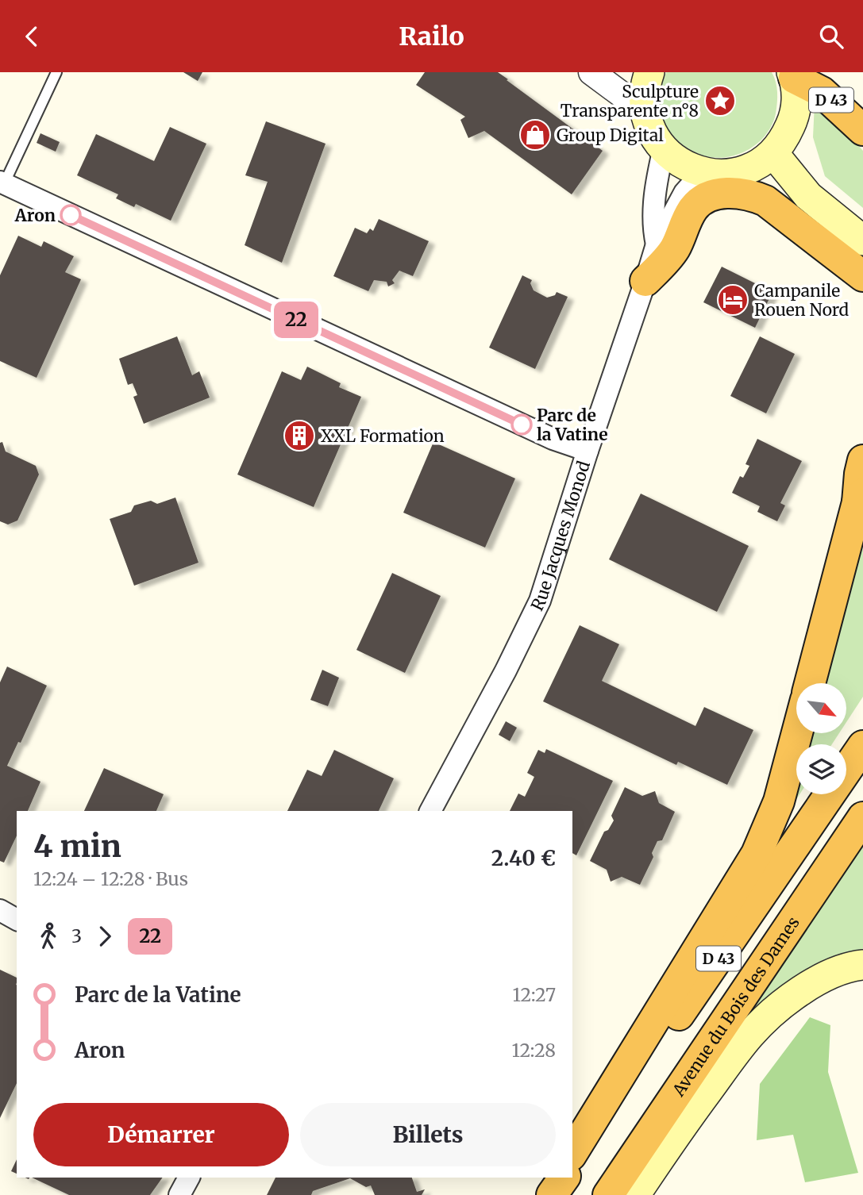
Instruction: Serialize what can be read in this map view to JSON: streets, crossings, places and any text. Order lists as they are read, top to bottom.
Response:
{
  "streets": {
    "highway": ["D 43", "Avenue du Bois des Dames"],
    "street": ["Rue Jacques Monod"]
  },
  "places": {
    "place": ["Sculpture Transparente n°8"],
    "shop": ["Group Digital"],
    "other": ["Aron", "Parc de la Vatine"],
    "hotel": ["Campanile Rouen Nord"],
    "building": ["XXL Formation"]
  },
  "lines": ["bus line 22"],
  "north": "bottom right",
  "page": {
    "header": "Railo",
    "on_map": "22",
    "heading": ["4 min", "12:24 – 12:28 · Bus", "2.40 €"],
    "legs": ["3", "22"],
    "list": [
      {
        "name": "Parc de la Vatine",
        "value": "12:27"
      },
      {
        "name": "Aron",
        "value": "12:28"
      }
    ],
    "buttons": ["Démarrer", "Billets"]
  }
}
